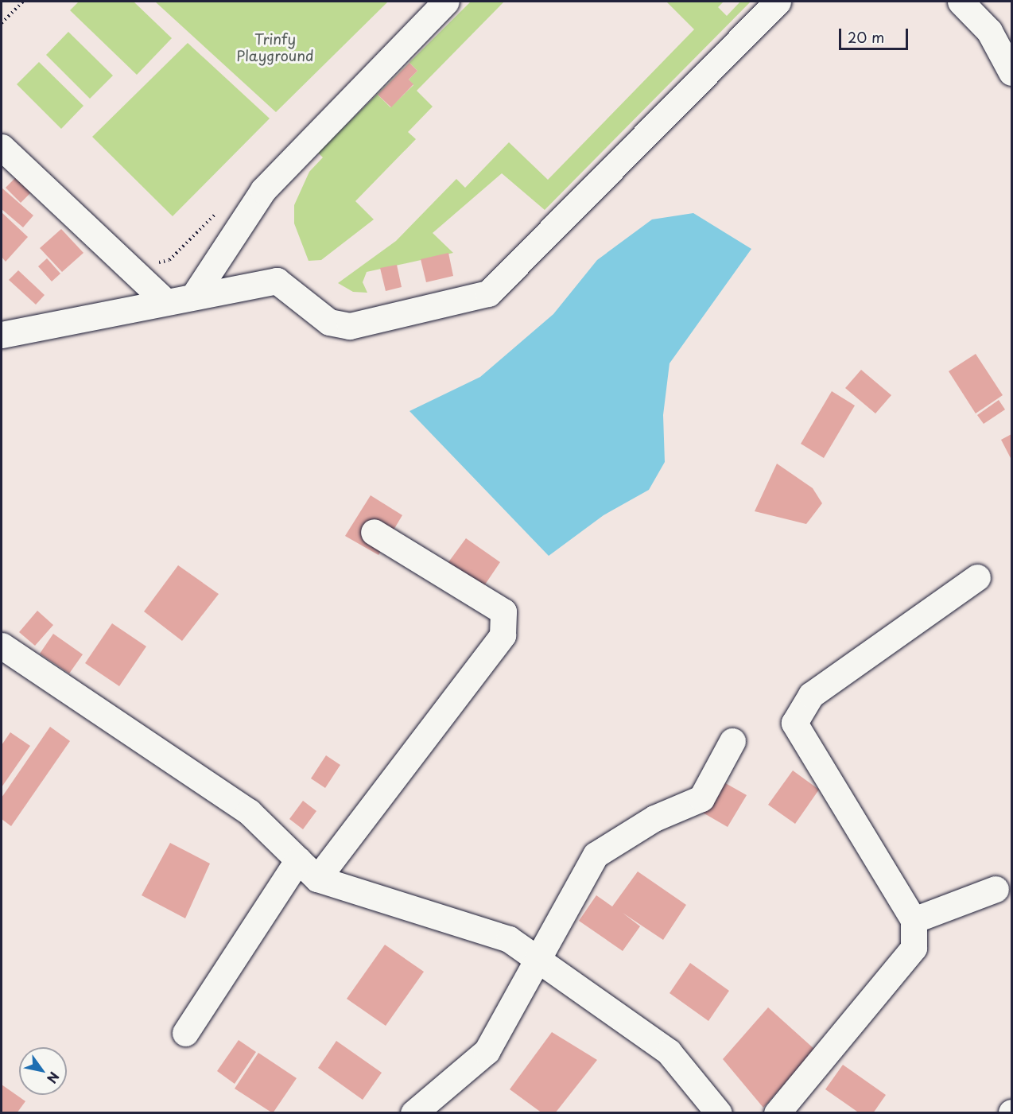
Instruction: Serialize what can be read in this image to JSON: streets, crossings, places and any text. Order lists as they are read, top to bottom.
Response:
{
  "parks": ["Trinfy Playground"],
  "scale_bar": "20 m",
  "north": "bottom right"
}
